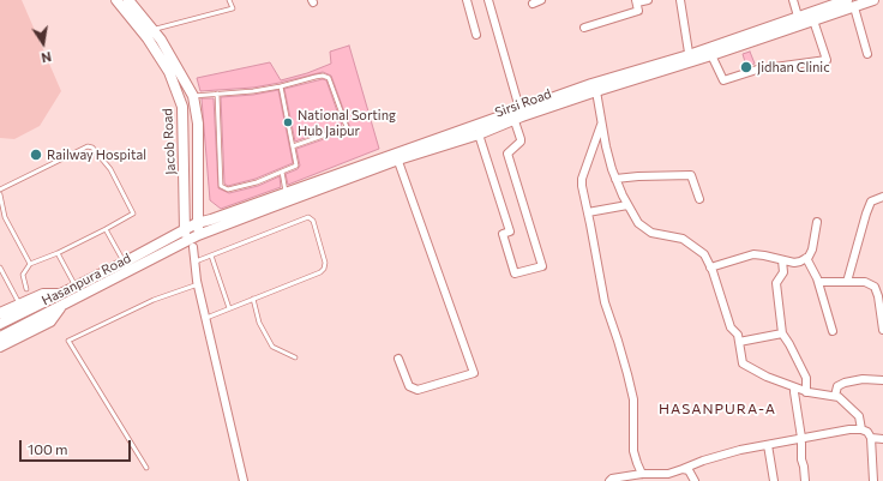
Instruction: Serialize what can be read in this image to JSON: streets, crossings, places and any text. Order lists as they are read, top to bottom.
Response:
{
  "streets": {
    "street": ["Sirsi Road", "Jacob Road", "Hasanpura Road"]
  },
  "crossings": [
    ["Sirsi Road", "Jacob Road"],
    ["Sirsi Road", "Hasanpura Road"],
    ["Jacob Road", "Hasanpura Road"]
  ],
  "districts": ["HASANPURA-A"],
  "places": ["Jidhan Clinic", "National Sorting Hub Jaipur", "Railway Hospital"],
  "scale_bar": "100 m",
  "north": "bottom"
}
